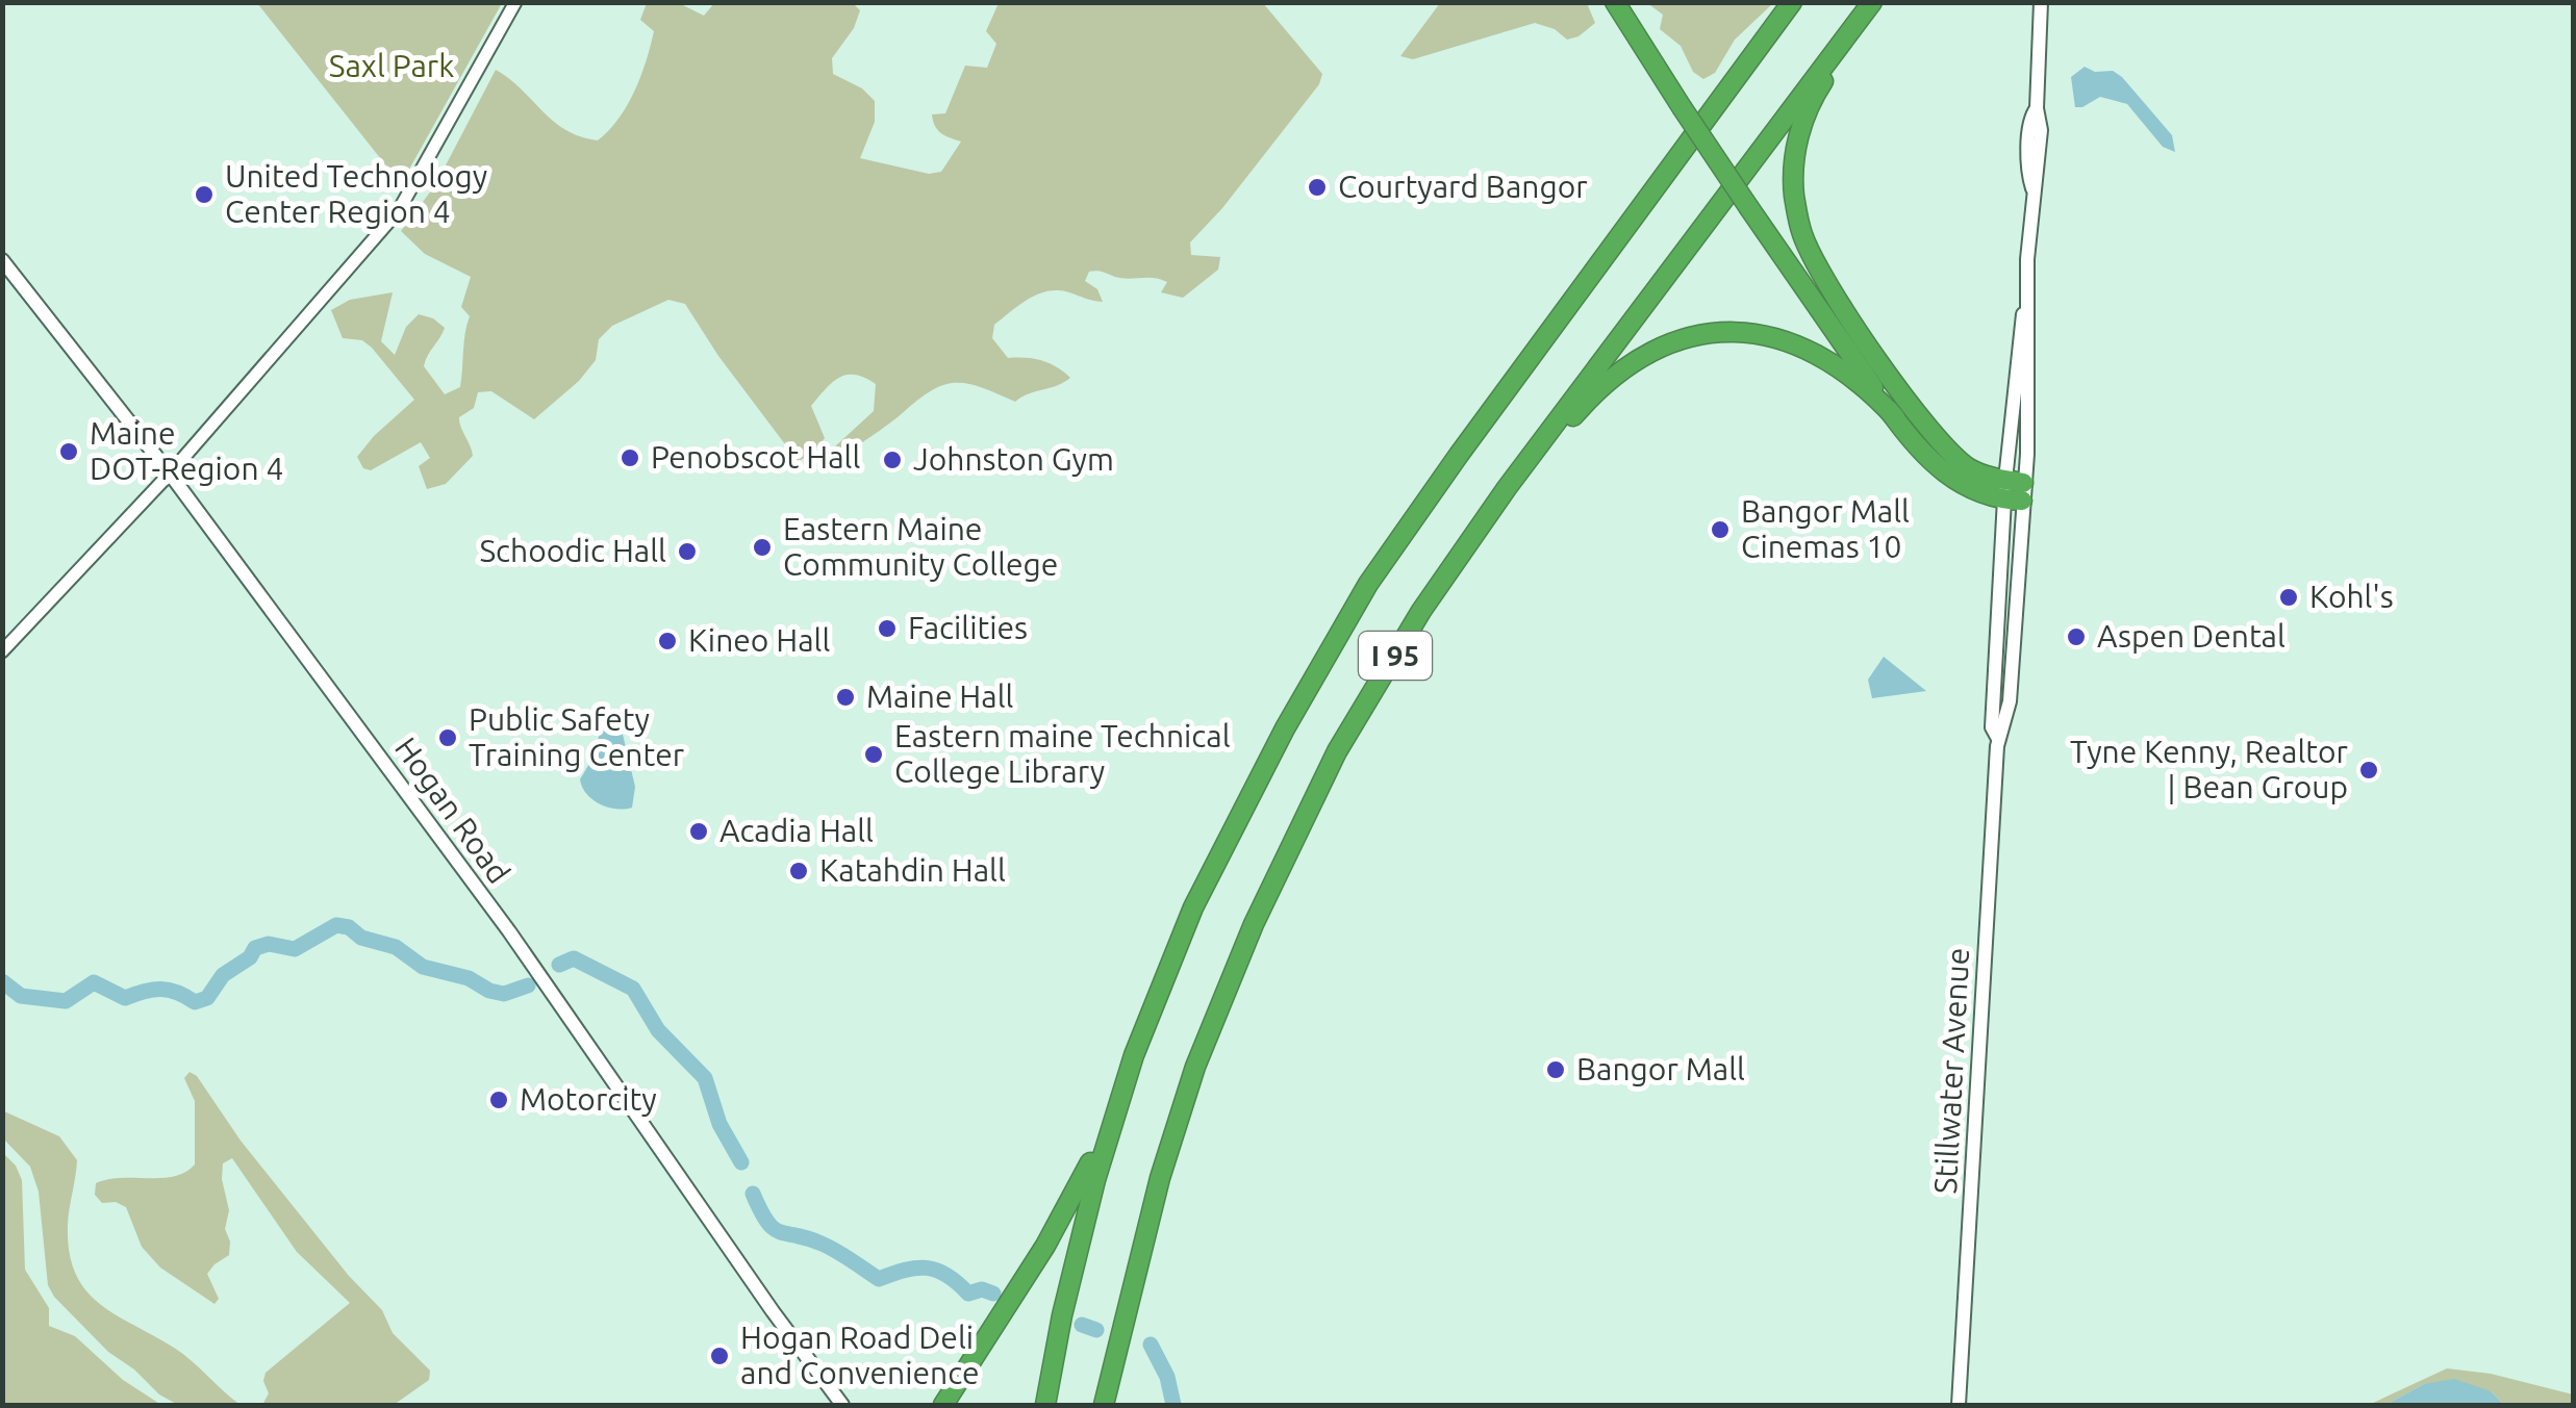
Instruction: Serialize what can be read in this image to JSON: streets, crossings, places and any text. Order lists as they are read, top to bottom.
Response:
{
  "streets": {
    "highway": ["I 95"],
    "main road": ["Hogan Road", "Stillwater Avenue"]
  },
  "parks": ["Saxl Park"],
  "places": [
    "Courtyard Bangor",
    "United Technology Center Region 4",
    "Maine DOT-Region 4",
    "Penobscot Hall",
    "Johnston Gym",
    "Bangor Mall Cinemas 10",
    "Eastern Maine Community College",
    "Schoodic Hall",
    "Kohl's",
    "Facilities",
    "Aspen Dental",
    "Kineo Hall",
    "Maine Hall",
    "Public Safety Training Center",
    "Eastern maine Technical College Library",
    "Tyne Kenny, Realtor | Bean Group",
    "Acadia Hall",
    "Katahdin Hall",
    "Bangor Mall",
    "Motorcity",
    "Hogan Road Deli and Convenience"
  ]
}
